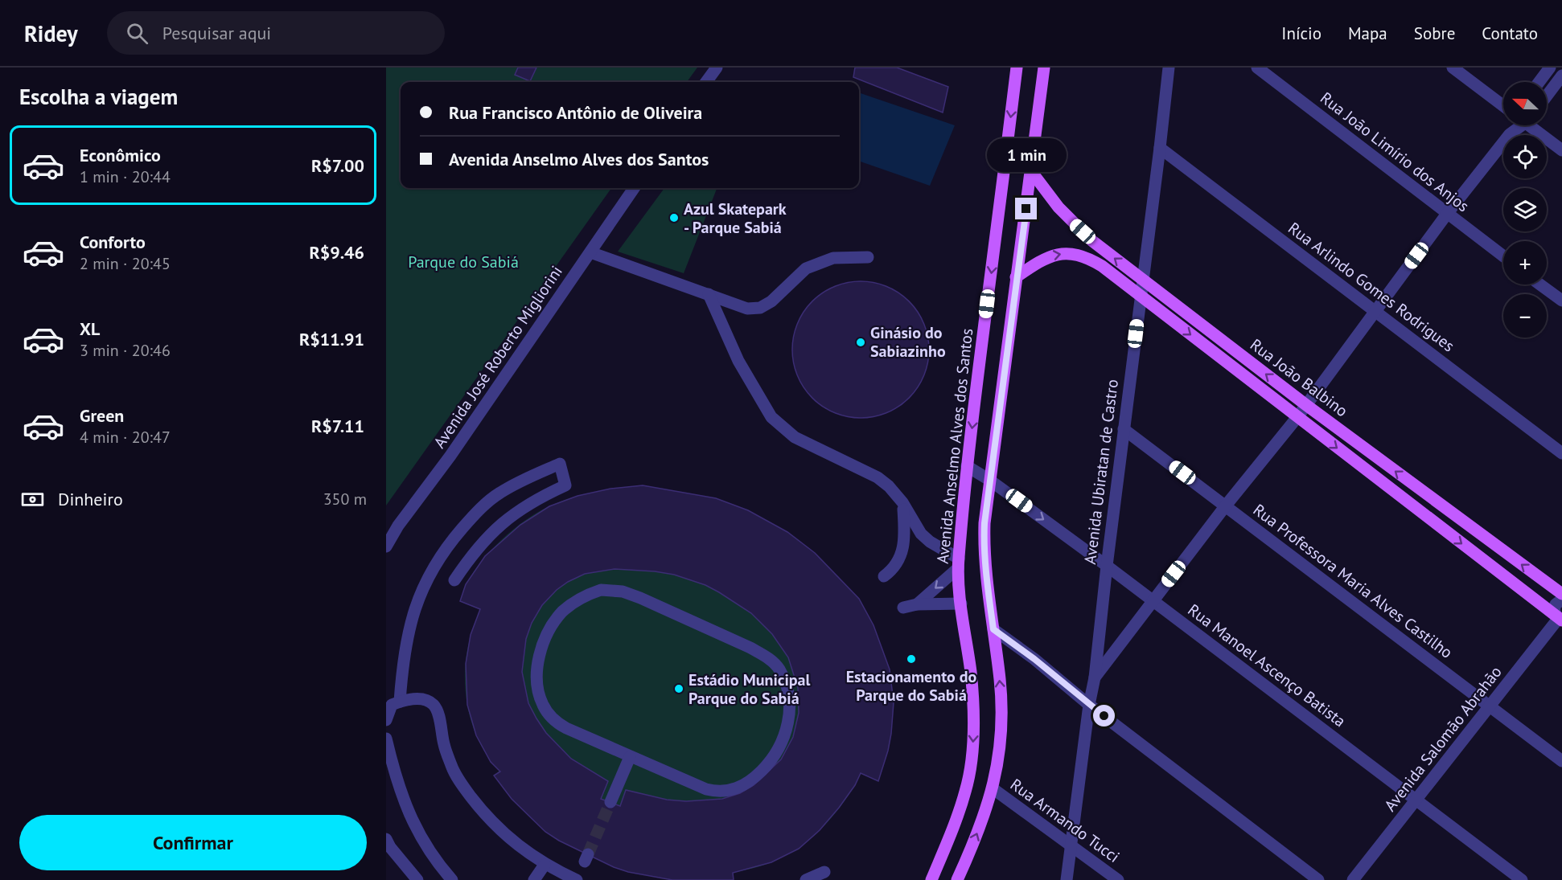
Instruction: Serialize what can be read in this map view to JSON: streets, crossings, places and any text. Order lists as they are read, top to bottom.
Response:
{
  "streets": {
    "main road": ["Rua João Balbino", "Avenida Anselmo Alves dos Santos"],
    "street": [
      "Rua João Limírio dos Anjos",
      "Rua Arlindo Gomes Rodrigues",
      "Avenida José Roberto Migliorini",
      "Avenida Ubiratan de Castro",
      "Rua Professora Maria Alves Castilho",
      "Rua Manoel Ascenço Batista",
      "Avenida Salomão Abrahão",
      "Rua Armando Tucci"
    ]
  },
  "crossings": [
    ["Rua Arlindo Gomes Rodrigues", "Avenida Ubiratan de Castro"],
    ["Rua João Balbino", "Avenida Ubiratan de Castro"],
    ["Rua João Balbino", "Avenida Salomão Abrahão"],
    ["Avenida Anselmo Alves dos Santos", "Rua Manoel Ascenço Batista"],
    ["Avenida Ubiratan de Castro", "Rua Professora Maria Alves Castilho"],
    ["Avenida Ubiratan de Castro", "Rua Manoel Ascenço Batista"],
    ["Avenida Ubiratan de Castro", "Rua Armando Tucci"],
    ["Rua Professora Maria Alves Castilho", "Avenida Salomão Abrahão"],
    ["Rua Manoel Ascenço Batista", "Avenida Salomão Abrahão"]
  ],
  "parks": ["Parque do Sabiá"],
  "places": [
    "Azul Skatepark - Parque Sabiá",
    "Ginásio do Sabiazinho",
    "Estacionamento do Parque do Sabiá",
    "Estádio Municipal Parque do Sabiá"
  ],
  "north": "left",
  "page": {
    "header": "Ridey",
    "search": "Pesquisar aqui",
    "nav": [
      "Início",
      "Mapa",
      "Sobre",
      "Contato"
    ],
    "heading": "Escolha a viagem",
    "map_buttons": ["+", "−"],
    "banner": ["Rua Francisco Antônio de Oliveira", "Avenida Anselmo Alves dos Santos"],
    "list": [
      {
        "name": "Econômico",
        "note": "1 min · 20:44",
        "value": "R$7.00"
      },
      {
        "name": "Conforto",
        "note": "2 min · 20:45",
        "value": "R$9.46"
      },
      {
        "name": "XL",
        "note": "3 min · 20:46",
        "value": "R$11.91"
      },
      {
        "name": "Green",
        "note": "4 min · 20:47",
        "value": "R$7.11"
      }
    ],
    "bubble": "1 min",
    "pay": ["Dinheiro", "350 m"],
    "buttons": "Confirmar"
  }
}
